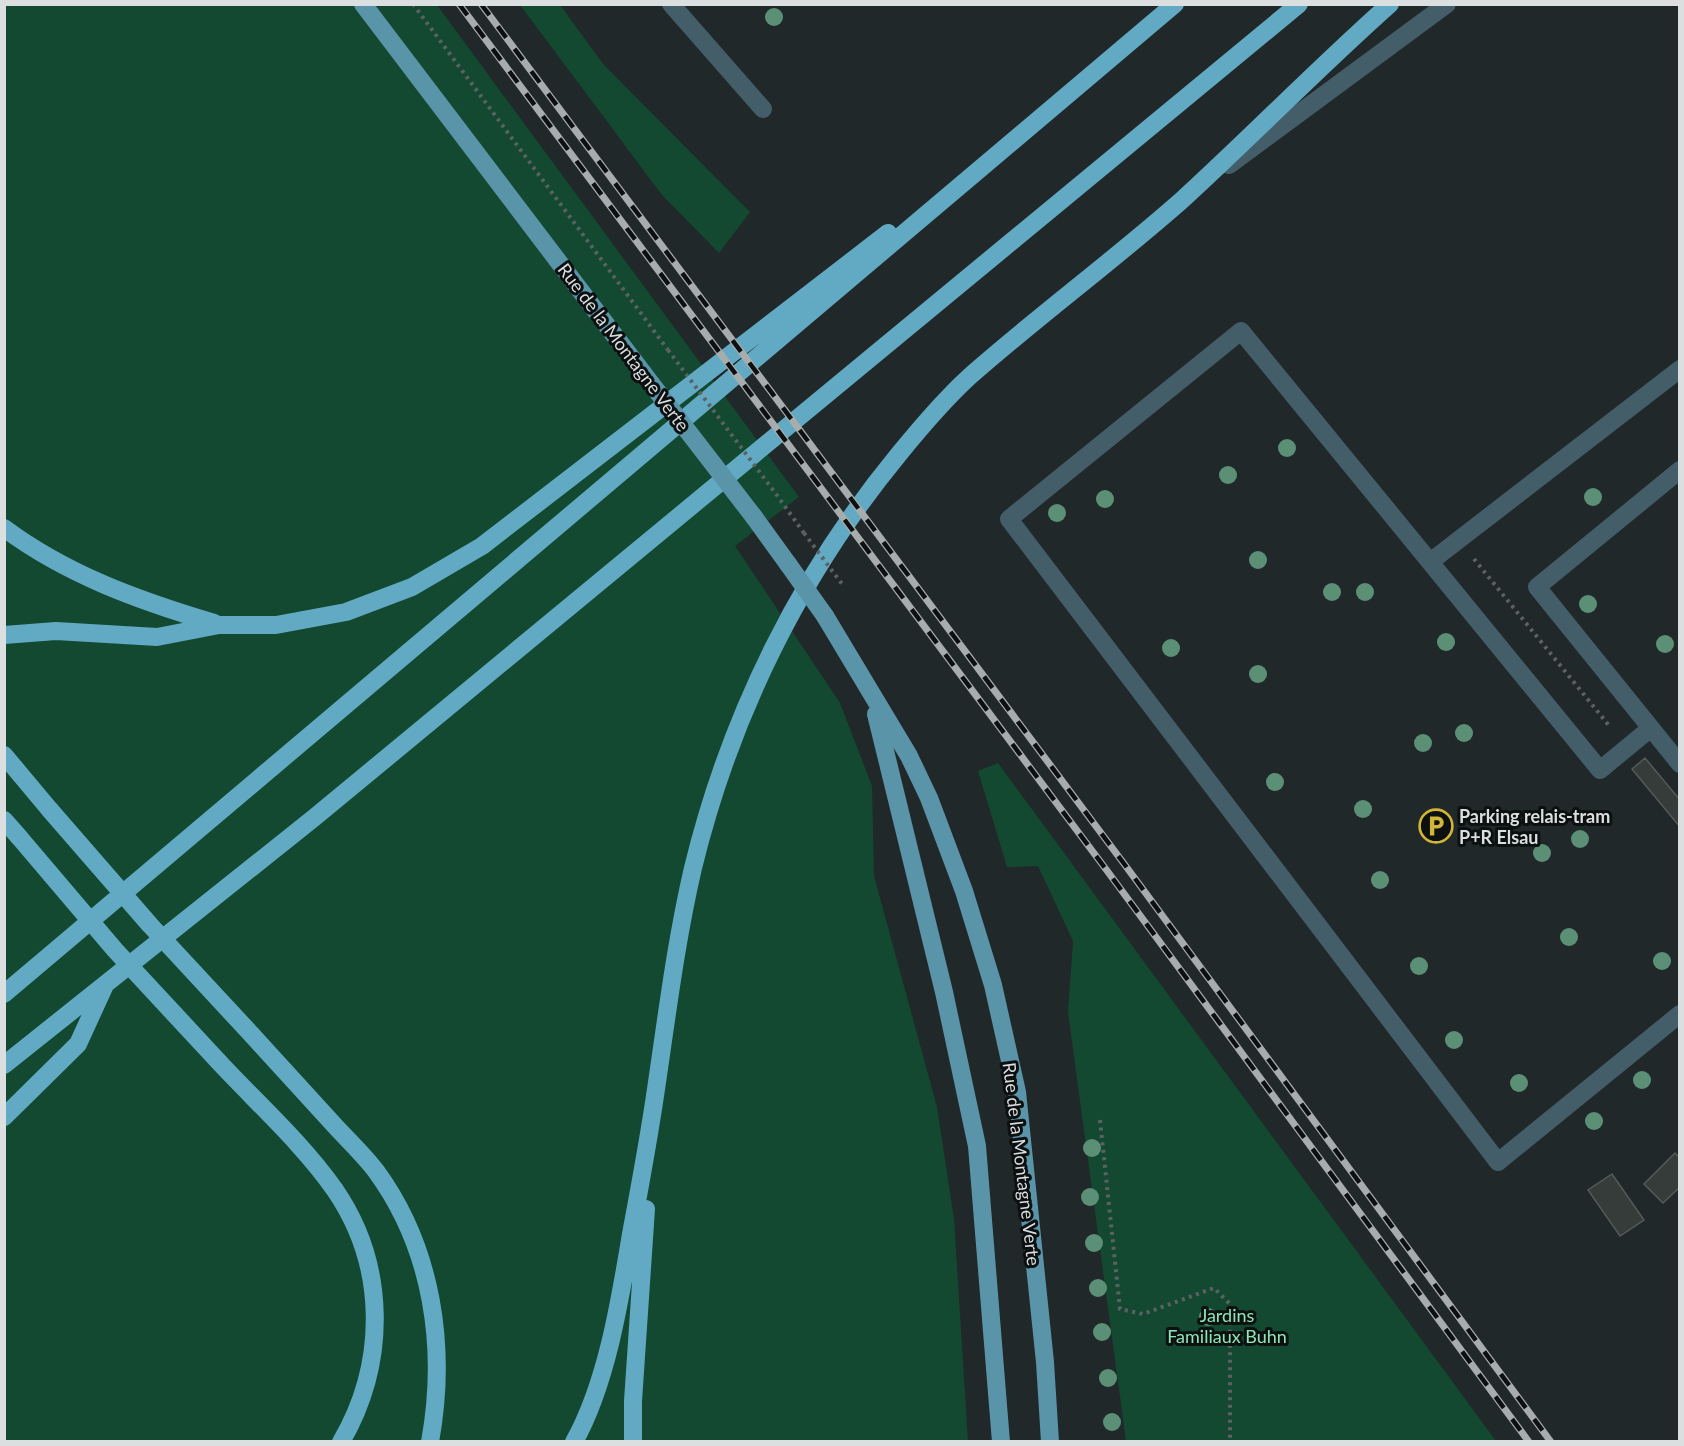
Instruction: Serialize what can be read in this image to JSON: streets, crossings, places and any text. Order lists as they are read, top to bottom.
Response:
{
  "streets": {
    "main road": ["Rue de la Montagne Verte"]
  },
  "parks": ["Jardins Familiaux Buhn"],
  "places": {
    "parking": ["Parking relais-tram P+R Elsau"]
  }
}
